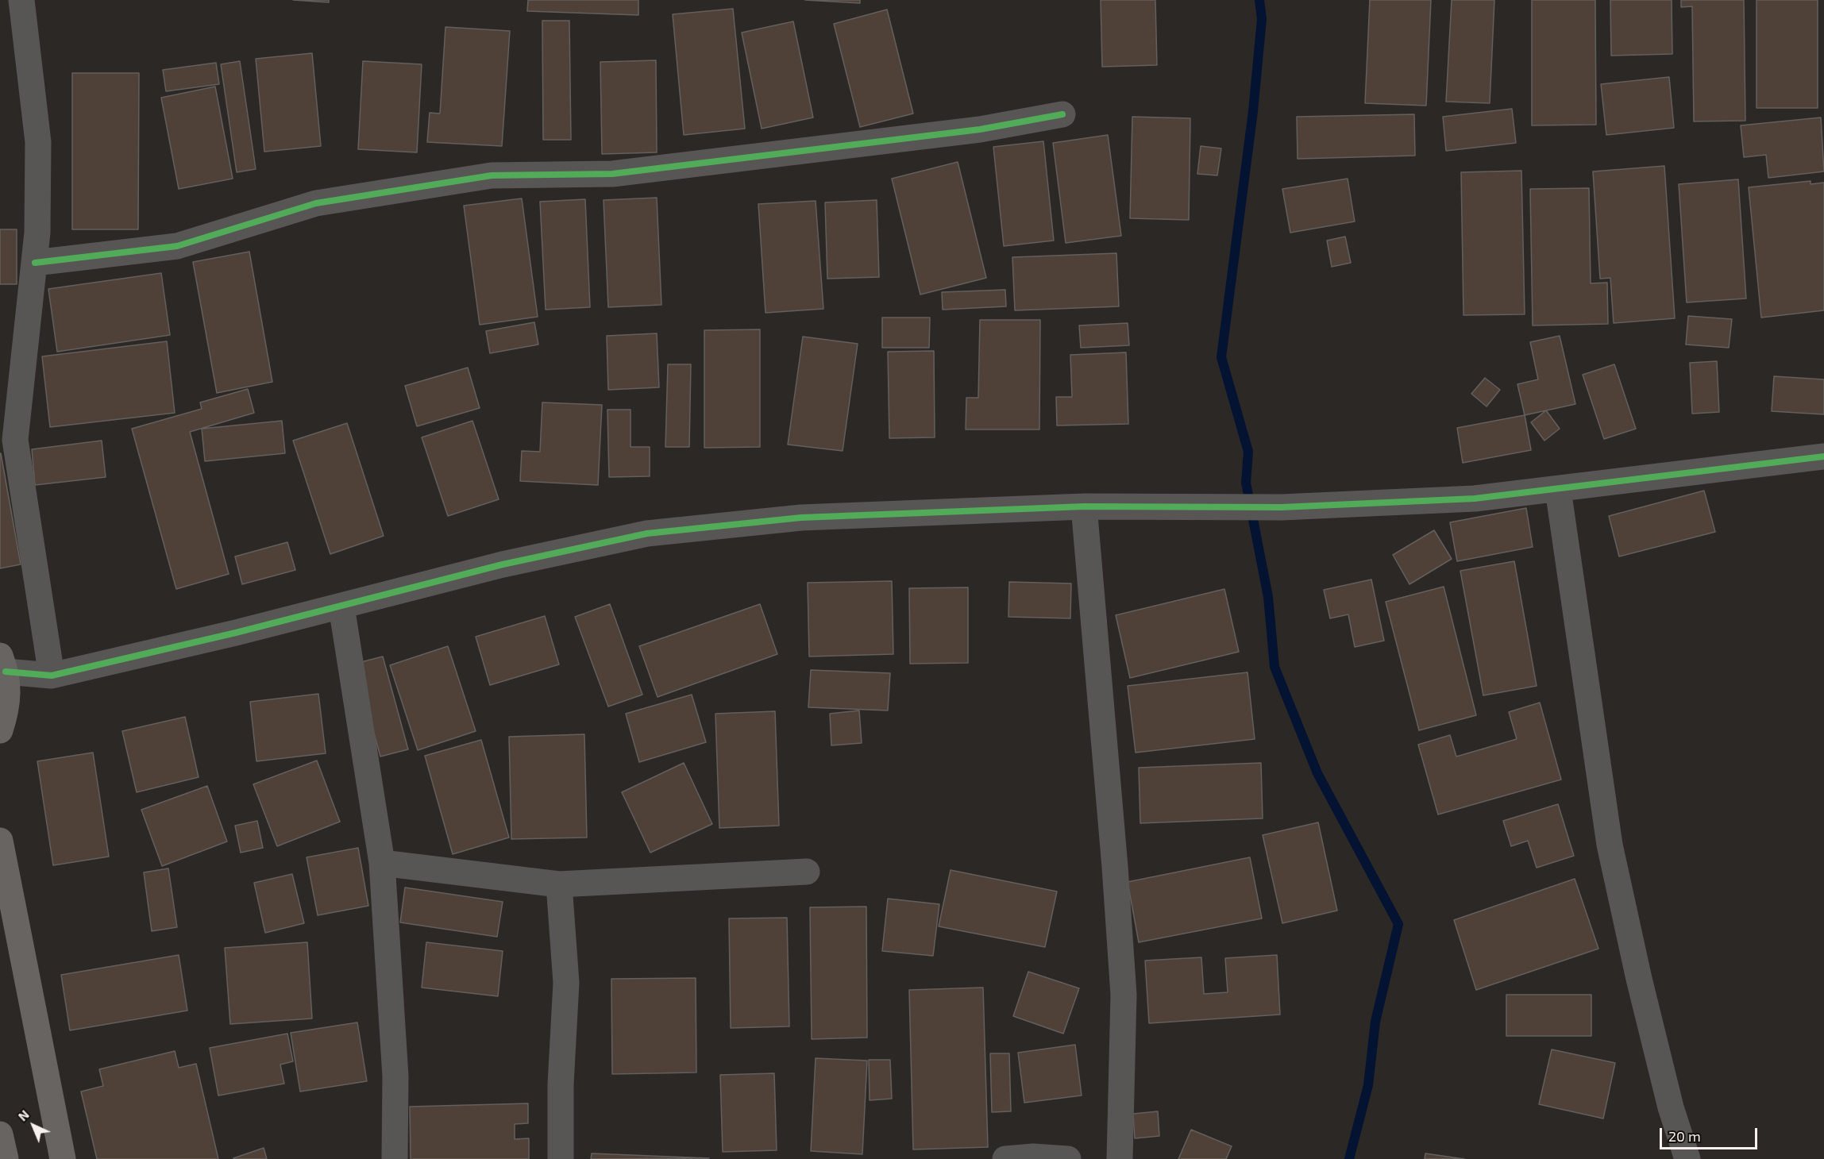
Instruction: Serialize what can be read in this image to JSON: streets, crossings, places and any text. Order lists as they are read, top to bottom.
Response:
{
  "scale_bar": "20 m",
  "north": "top left"
}
